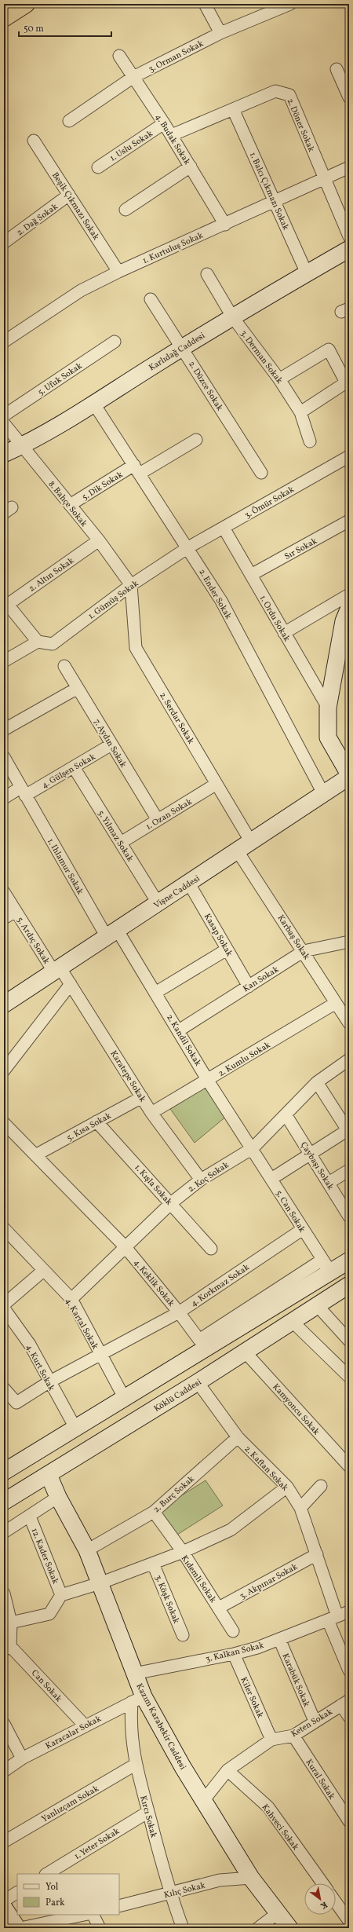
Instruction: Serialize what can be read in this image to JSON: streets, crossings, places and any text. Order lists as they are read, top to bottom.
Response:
{
  "streets": {
    "main road": [
      "Karlıdağ Caddesi",
      "Vişne Caddesi",
      "Köklü Caddesi",
      "Kazım Karabekir Caddesi"
    ],
    "street": [
      "3. Orman Sokak",
      "2. Döner Sokak",
      "4. Budak Sokak",
      "1. Uslu Sokak",
      "1. Balcı Çıkmazı Sokak",
      "Beşik Çıkmazı Sokak",
      "2. Dağ Sokak",
      "1. Kurtuluş Sokak",
      "3. Derman Sokak",
      "5. Ufuk Sokak",
      "2. Düzce Sokak",
      "5. Dik Sokak",
      "3. Ömür Sokak",
      "8. Bahçe Sokak",
      "Sır Sokak",
      "2. Altın Sokak",
      "2. Ender Sokak",
      "1. Gümüş Sokak",
      "1. Ordu Sokak",
      "2. Serdar Sokak",
      "7. Aydın Sokak",
      "4. Gülşen Sokak",
      "1. Ozan Sokak",
      "5. Yılmaz Sokak",
      "1. Ihlamur Sokak",
      "Kasap Sokak",
      "Karbaş Sokak",
      "5. Ardıç Sokak",
      "Kan Sokak",
      "2. Kandil Sokak",
      "2. Kumlu Sokak",
      "Karatepe Sokak",
      "5. Kısa Sokak",
      "Çaybaşı Sokak",
      "2. Koç Sokak",
      "1. Kışla Sokak",
      "5. Can Sokak",
      "4. Keklik Sokak",
      "4. Korkmaz Sokak",
      "4. Kartal Sokak",
      "4. Kurt Sokak",
      "Kamyoncu Sokak",
      "2. Kaftan Sokak",
      "2. Burç Sokak",
      "12. Kader Sokak",
      "Kıdemli Sokak",
      "3. Akpınar Sokak",
      "3. Köşk Sokak",
      "3. Kalkan Sokak",
      "Karabük Sokak",
      "Can Sokak",
      "Kiler Sokak",
      "Keten Sokak",
      "Karacalar Sokak",
      "Kural Sokak",
      "Yanlızçam Sokak",
      "Kırcı Sokak",
      "Kahveci Sokak",
      "1. Yeter Sokak",
      "Kılıç Sokak"
    ]
  },
  "crossings": [
    ["3. Orman Sokak", "4. Budak Sokak"],
    ["2. Döner Sokak", "4. Budak Sokak"],
    ["2. Döner Sokak", "1. Balcı Çıkmazı Sokak"],
    ["2. Döner Sokak", "1. Kurtuluş Sokak"],
    ["4. Budak Sokak", "1. Uslu Sokak"],
    ["4. Budak Sokak", "1. Kurtuluş Sokak"],
    ["1. Balcı Çıkmazı Sokak", "1. Kurtuluş Sokak"],
    ["1. Balcı Çıkmazı Sokak", "Karlıdağ Caddesi"],
    ["Beşik Çıkmazı Sokak", "2. Dağ Sokak"],
    ["Beşik Çıkmazı Sokak", "1. Kurtuluş Sokak"],
    ["Karlıdağ Caddesi", "3. Derman Sokak"],
    ["Karlıdağ Caddesi", "2. Düzce Sokak"],
    ["Karlıdağ Caddesi", "8. Bahçe Sokak"],
    ["Karlıdağ Caddesi", "2. Ender Sokak"],
    ["5. Dik Sokak", "8. Bahçe Sokak"],
    ["5. Dik Sokak", "2. Ender Sokak"],
    ["3. Ömür Sokak", "2. Ender Sokak"],
    ["3. Ömür Sokak", "1. Gümüş Sokak"],
    ["3. Ömür Sokak", "1. Ordu Sokak"],
    ["8. Bahçe Sokak", "2. Altın Sokak"],
    ["8. Bahçe Sokak", "1. Gümüş Sokak"],
    ["8. Bahçe Sokak", "2. Serdar Sokak"],
    ["Sır Sokak", "1. Ordu Sokak"],
    ["2. Ender Sokak", "1. Gümüş Sokak"],
    ["2. Ender Sokak", "Vişne Caddesi"],
    ["1. Gümüş Sokak", "2. Serdar Sokak"],
    ["2. Serdar Sokak", "1. Ozan Sokak"],
    ["2. Serdar Sokak", "Vişne Caddesi"],
    ["7. Aydın Sokak", "4. Gülşen Sokak"],
    ["7. Aydın Sokak", "1. Ozan Sokak"],
    ["4. Gülşen Sokak", "5. Yılmaz Sokak"],
    ["4. Gülşen Sokak", "1. Ihlamur Sokak"],
    ["1. Ozan Sokak", "5. Yılmaz Sokak"],
    ["5. Yılmaz Sokak", "Vişne Caddesi"],
    ["1. Ihlamur Sokak", "Vişne Caddesi"],
    ["1. Ihlamur Sokak", "2. Kandil Sokak"],
    ["Vişne Caddesi", "Kasap Sokak"],
    ["Vişne Caddesi", "Karbaş Sokak"],
    ["Vişne Caddesi", "5. Ardıç Sokak"],
    ["Vişne Caddesi", "2. Kandil Sokak"],
    ["Vişne Caddesi", "Karatepe Sokak"],
    ["Kasap Sokak", "Kan Sokak"],
    ["Karbaş Sokak", "Kan Sokak"],
    ["Karbaş Sokak", "2. Kumlu Sokak"],
    ["5. Ardıç Sokak", "Karatepe Sokak"],
    ["Kan Sokak", "2. Kandil Sokak"],
    ["2. Kandil Sokak", "2. Kumlu Sokak"],
    ["2. Kandil Sokak", "2. Koç Sokak"],
    ["2. Kandil Sokak", "5. Can Sokak"],
    ["2. Kumlu Sokak", "Karatepe Sokak"],
    ["Karatepe Sokak", "5. Kısa Sokak"],
    ["Karatepe Sokak", "2. Koç Sokak"],
    ["5. Kısa Sokak", "1. Kışla Sokak"],
    ["5. Kısa Sokak", "4. Keklik Sokak"],
    ["Çaybaşı Sokak", "2. Koç Sokak"],
    ["2. Koç Sokak", "1. Kışla Sokak"],
    ["2. Koç Sokak", "5. Can Sokak"],
    ["2. Koç Sokak", "4. Keklik Sokak"],
    ["2. Koç Sokak", "4. Kartal Sokak"],
    ["5. Can Sokak", "4. Keklik Sokak"],
    ["5. Can Sokak", "4. Korkmaz Sokak"],
    ["4. Keklik Sokak", "4. Korkmaz Sokak"],
    ["4. Korkmaz Sokak", "4. Kartal Sokak"],
    ["4. Korkmaz Sokak", "4. Kurt Sokak"],
    ["Köklü Caddesi", "Kamyoncu Sokak"],
    ["Köklü Caddesi", "2. Kaftan Sokak"],
    ["Köklü Caddesi", "Kazım Karabekir Caddesi"],
    ["2. Kaftan Sokak", "2. Burç Sokak"],
    ["2. Kaftan Sokak", "3. Akpınar Sokak"],
    ["2. Kaftan Sokak", "3. Kalkan Sokak"],
    ["2. Burç Sokak", "Kazım Karabekir Caddesi"],
    ["12. Kader Sokak", "Kıdemli Sokak"],
    ["Kıdemli Sokak", "3. Akpınar Sokak"],
    ["Kıdemli Sokak", "3. Köşk Sokak"],
    ["Kıdemli Sokak", "Kazım Karabekir Caddesi"],
    ["3. Kalkan Sokak", "Karabük Sokak"],
    ["3. Kalkan Sokak", "Kiler Sokak"],
    ["3. Kalkan Sokak", "Kazım Karabekir Caddesi"],
    ["Karabük Sokak", "Keten Sokak"],
    ["Can Sokak", "Karacalar Sokak"],
    ["Kiler Sokak", "Keten Sokak"],
    ["Keten Sokak", "Kural Sokak"],
    ["Kazım Karabekir Caddesi", "Karacalar Sokak"],
    ["Kazım Karabekir Caddesi", "Kırcı Sokak"],
    ["Kazım Karabekir Caddesi", "Kılıç Sokak"],
    ["Karacalar Sokak", "Kırcı Sokak"],
    ["Yanlızçam Sokak", "Kırcı Sokak"],
    ["Kırcı Sokak", "1. Yeter Sokak"],
    ["Kırcı Sokak", "Kılıç Sokak"]
  ],
  "legend": ["Yol", "Park"],
  "scale_bar": "50 m",
  "north": "bottom right"
}
